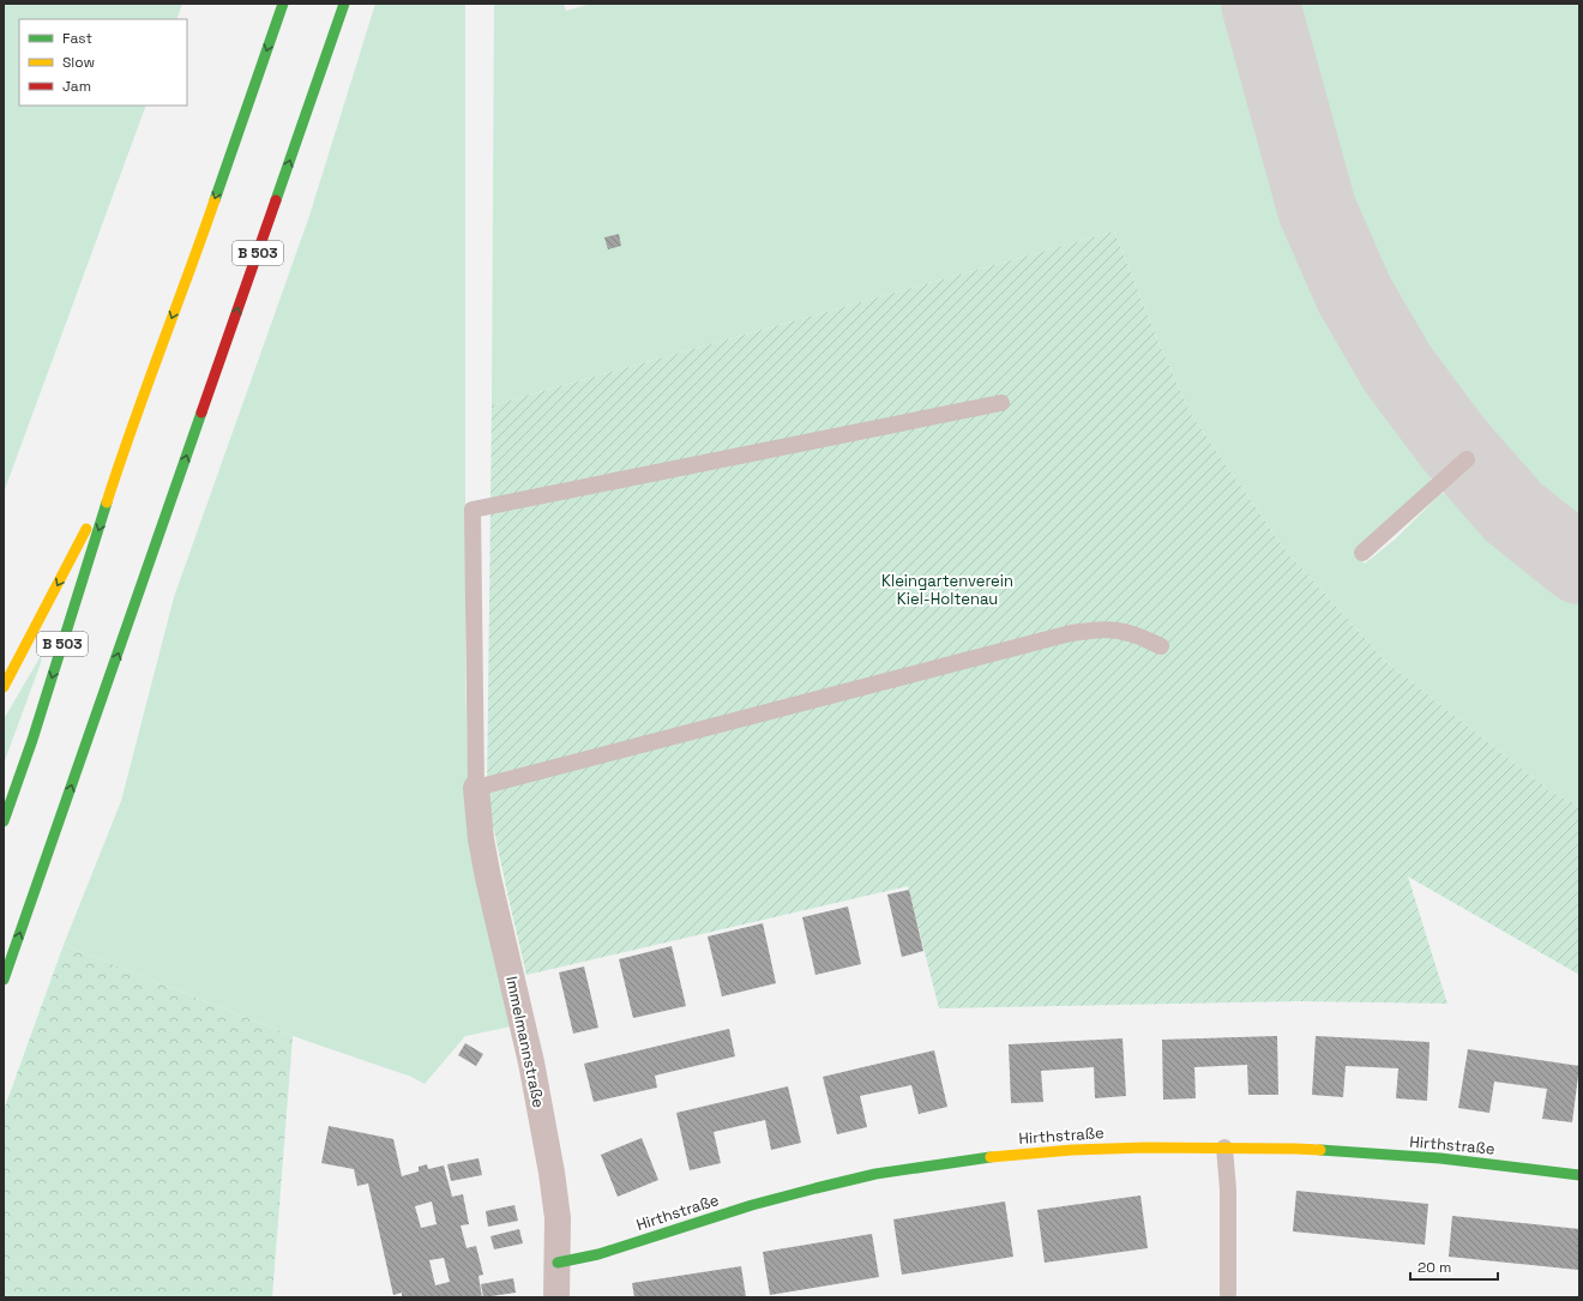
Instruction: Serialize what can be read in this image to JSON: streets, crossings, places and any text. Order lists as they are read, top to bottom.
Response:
{
  "streets": {
    "main road": ["B 503", "Hirthstraße"],
    "street": ["Immelmannstraße"]
  },
  "crossings": [
    ["Immelmannstraße", "Hirthstraße"]
  ],
  "parks": ["Kleingartenverein Kiel-Holtenau"],
  "legend": ["Fast", "Slow", "Jam"],
  "scale_bar": "20 m"
}
